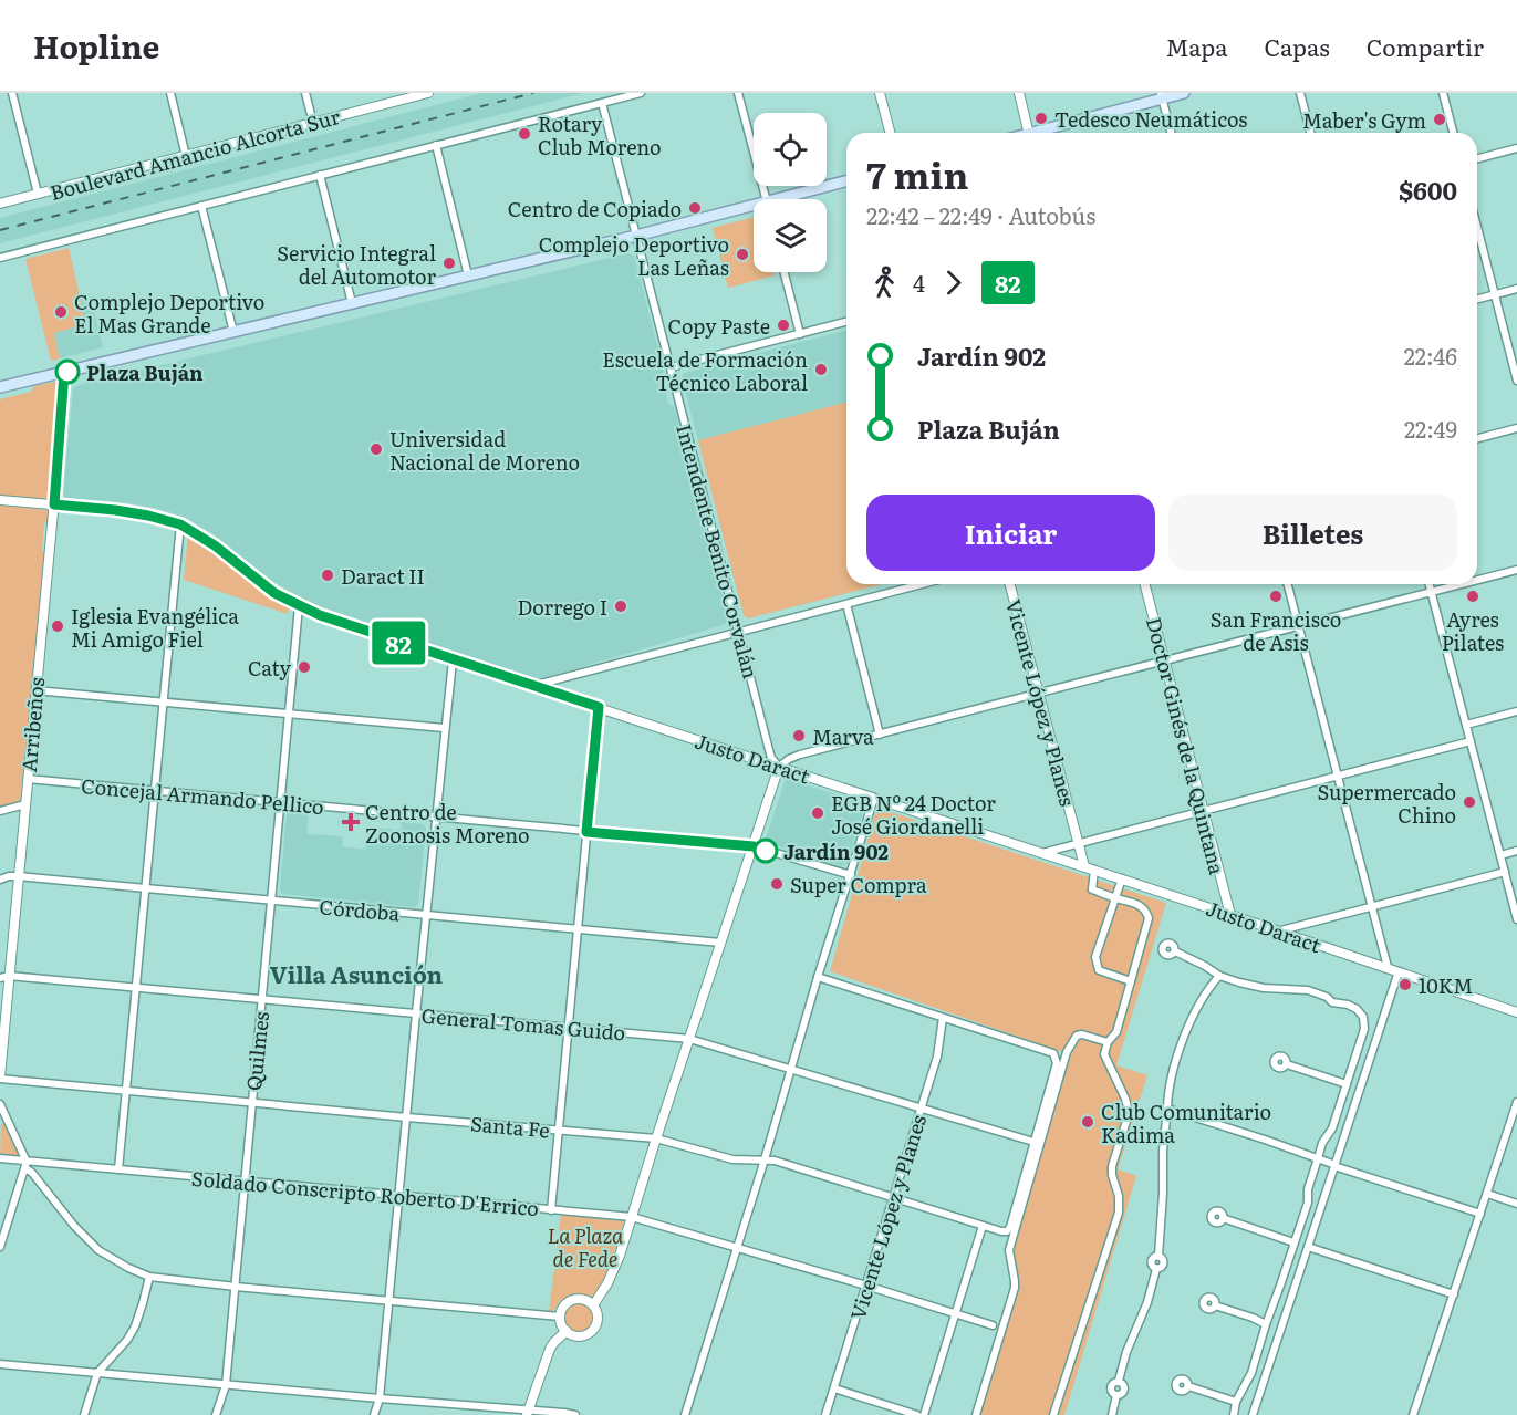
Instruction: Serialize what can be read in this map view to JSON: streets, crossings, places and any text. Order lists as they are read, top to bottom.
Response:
{
  "streets": {
    "street": [
      "Boulevard Amancio Alcorta Sur",
      "Intendente Benito Corvalán",
      "Vicente López y Planes",
      "Arribeños",
      "Doctor Ginés de la Quintana",
      "Justo Daract",
      "Concejal Armando Pellico",
      "Córdoba",
      "General Tomas Guido",
      "Quilmes",
      "Santa Fe",
      "Soldado Conscripto Roberto D'Errico"
    ]
  },
  "crossings": [
    ["Intendente Benito Corvalán", "Justo Daract"],
    ["Vicente López y Planes", "Justo Daract"],
    ["Vicente López y Planes", "General Tomas Guido"],
    ["Vicente López y Planes", "Santa Fe"],
    ["Vicente López y Planes", "Soldado Conscripto Roberto D'Errico"],
    ["Arribeños", "Justo Daract"],
    ["Arribeños", "Concejal Armando Pellico"],
    ["Arribeños", "Córdoba"],
    ["Arribeños", "General Tomas Guido"],
    ["Arribeños", "Santa Fe"],
    ["Doctor Ginés de la Quintana", "Justo Daract"],
    ["Justo Daract", "Quilmes"],
    ["Concejal Armando Pellico", "Quilmes"],
    ["Córdoba", "Quilmes"],
    ["General Tomas Guido", "Quilmes"],
    ["General Tomas Guido", "Santa Fe"],
    ["Quilmes", "Santa Fe"],
    ["Quilmes", "Soldado Conscripto Roberto D'Errico"]
  ],
  "districts": ["Villa Asunción"],
  "parks": ["La Plaza de Fede"],
  "places": {
    "other": [
      "Tedesco Neumáticos",
      "Maber's Gym",
      "Rotary Club Moreno",
      "Centro de Copiado",
      "Complejo Deportivo Las Leñas",
      "Servicio Integral del Automotor",
      "Complejo Deportivo El Mas Grande",
      "Copy Paste",
      "Escuela de Formación Técnico Laboral",
      "Plaza Buján",
      "Universidad Nacional de Moreno",
      "Daract II",
      "San Francisco de Asis",
      "Ayres Pilates",
      "Dorrego I",
      "Iglesia Evangélica Mi Amigo Fiel",
      "Caty",
      "Marva",
      "Supermercado Chino",
      "EGB Nº 24 Doctor José Giordanelli",
      "Jardín 902",
      "Super Compra",
      "10KM",
      "Club Comunitario Kadima"
    ],
    "health": ["Centro de Zoonosis Moreno"]
  },
  "lines": ["bus line 82"],
  "page": {
    "header": "Hopline",
    "nav": ["Mapa", "Capas", "Compartir"],
    "on_map": "82",
    "heading": ["7 min", "22:42 – 22:49 · Autobús", "$600"],
    "legs": ["4", "82"],
    "list": [
      {
        "name": "Jardín 902",
        "value": "22:46"
      },
      {
        "name": "Plaza Buján",
        "value": "22:49"
      }
    ],
    "buttons": ["Iniciar", "Billetes"]
  }
}
